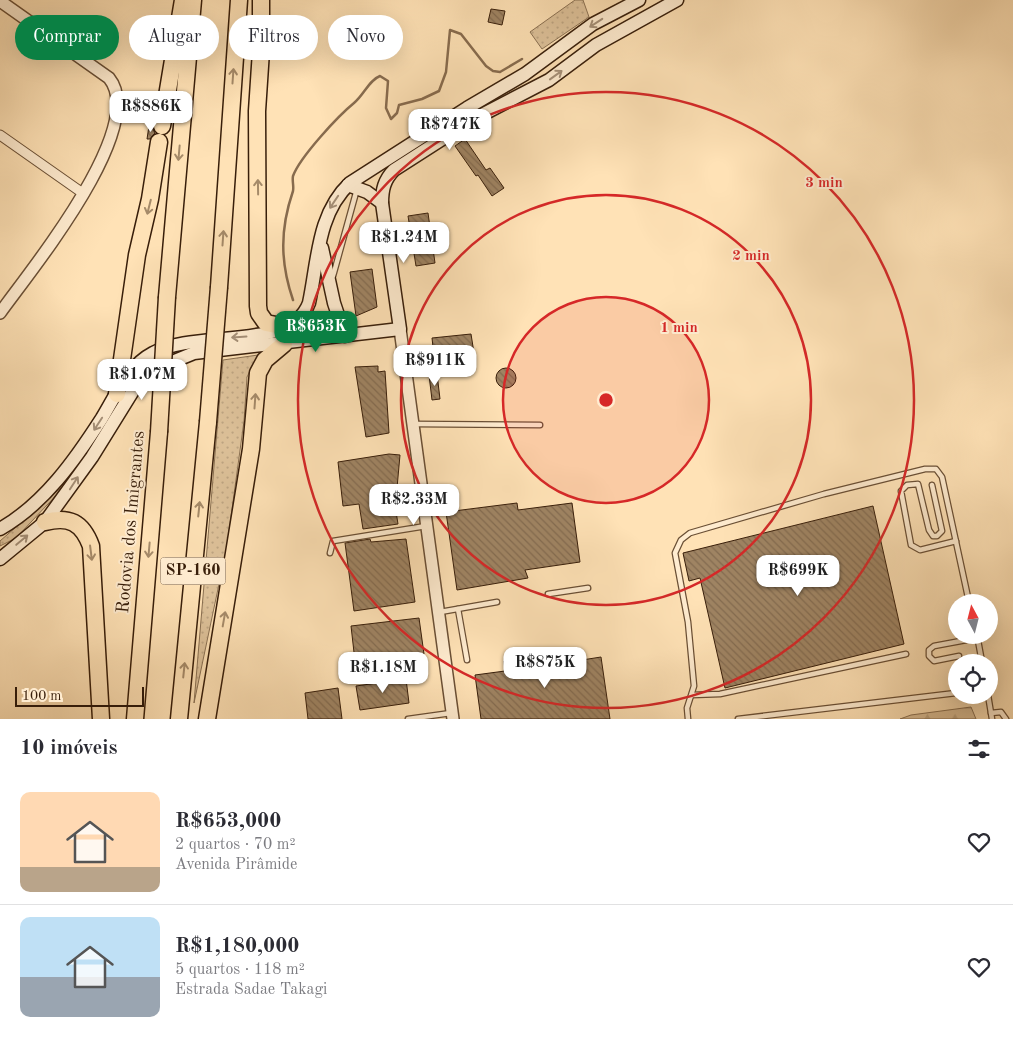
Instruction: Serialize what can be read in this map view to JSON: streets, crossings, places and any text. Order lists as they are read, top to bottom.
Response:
{
  "streets": {
    "highway": ["Rodovia dos Imigrantes", "SP-160"]
  },
  "scale_bar": "100 m",
  "north": "top",
  "page": {
    "chip": [
      "Comprar",
      "Alugar",
      "Filtros",
      "Novo"
    ],
    "price": [
      "R$886K",
      "R$747K",
      "R$1.24M",
      "R$653K",
      "R$911K",
      "R$1.07M",
      "R$2.33M",
      "R$699K",
      "R$875K",
      "R$1.18M"
    ],
    "scale": "100 m",
    "heading": "10 imóveis",
    "list": [
      {
        "name": "R$653,000",
        "note": "2 quartos · 70 m² · Avenida Pirâmide"
      },
      {
        "name": "R$1,180,000",
        "note": "5 quartos · 118 m² · Estrada Sadae Takagi"
      }
    ]
  },
  "rings": ["3 min", "2 min", "1 min"]
}
